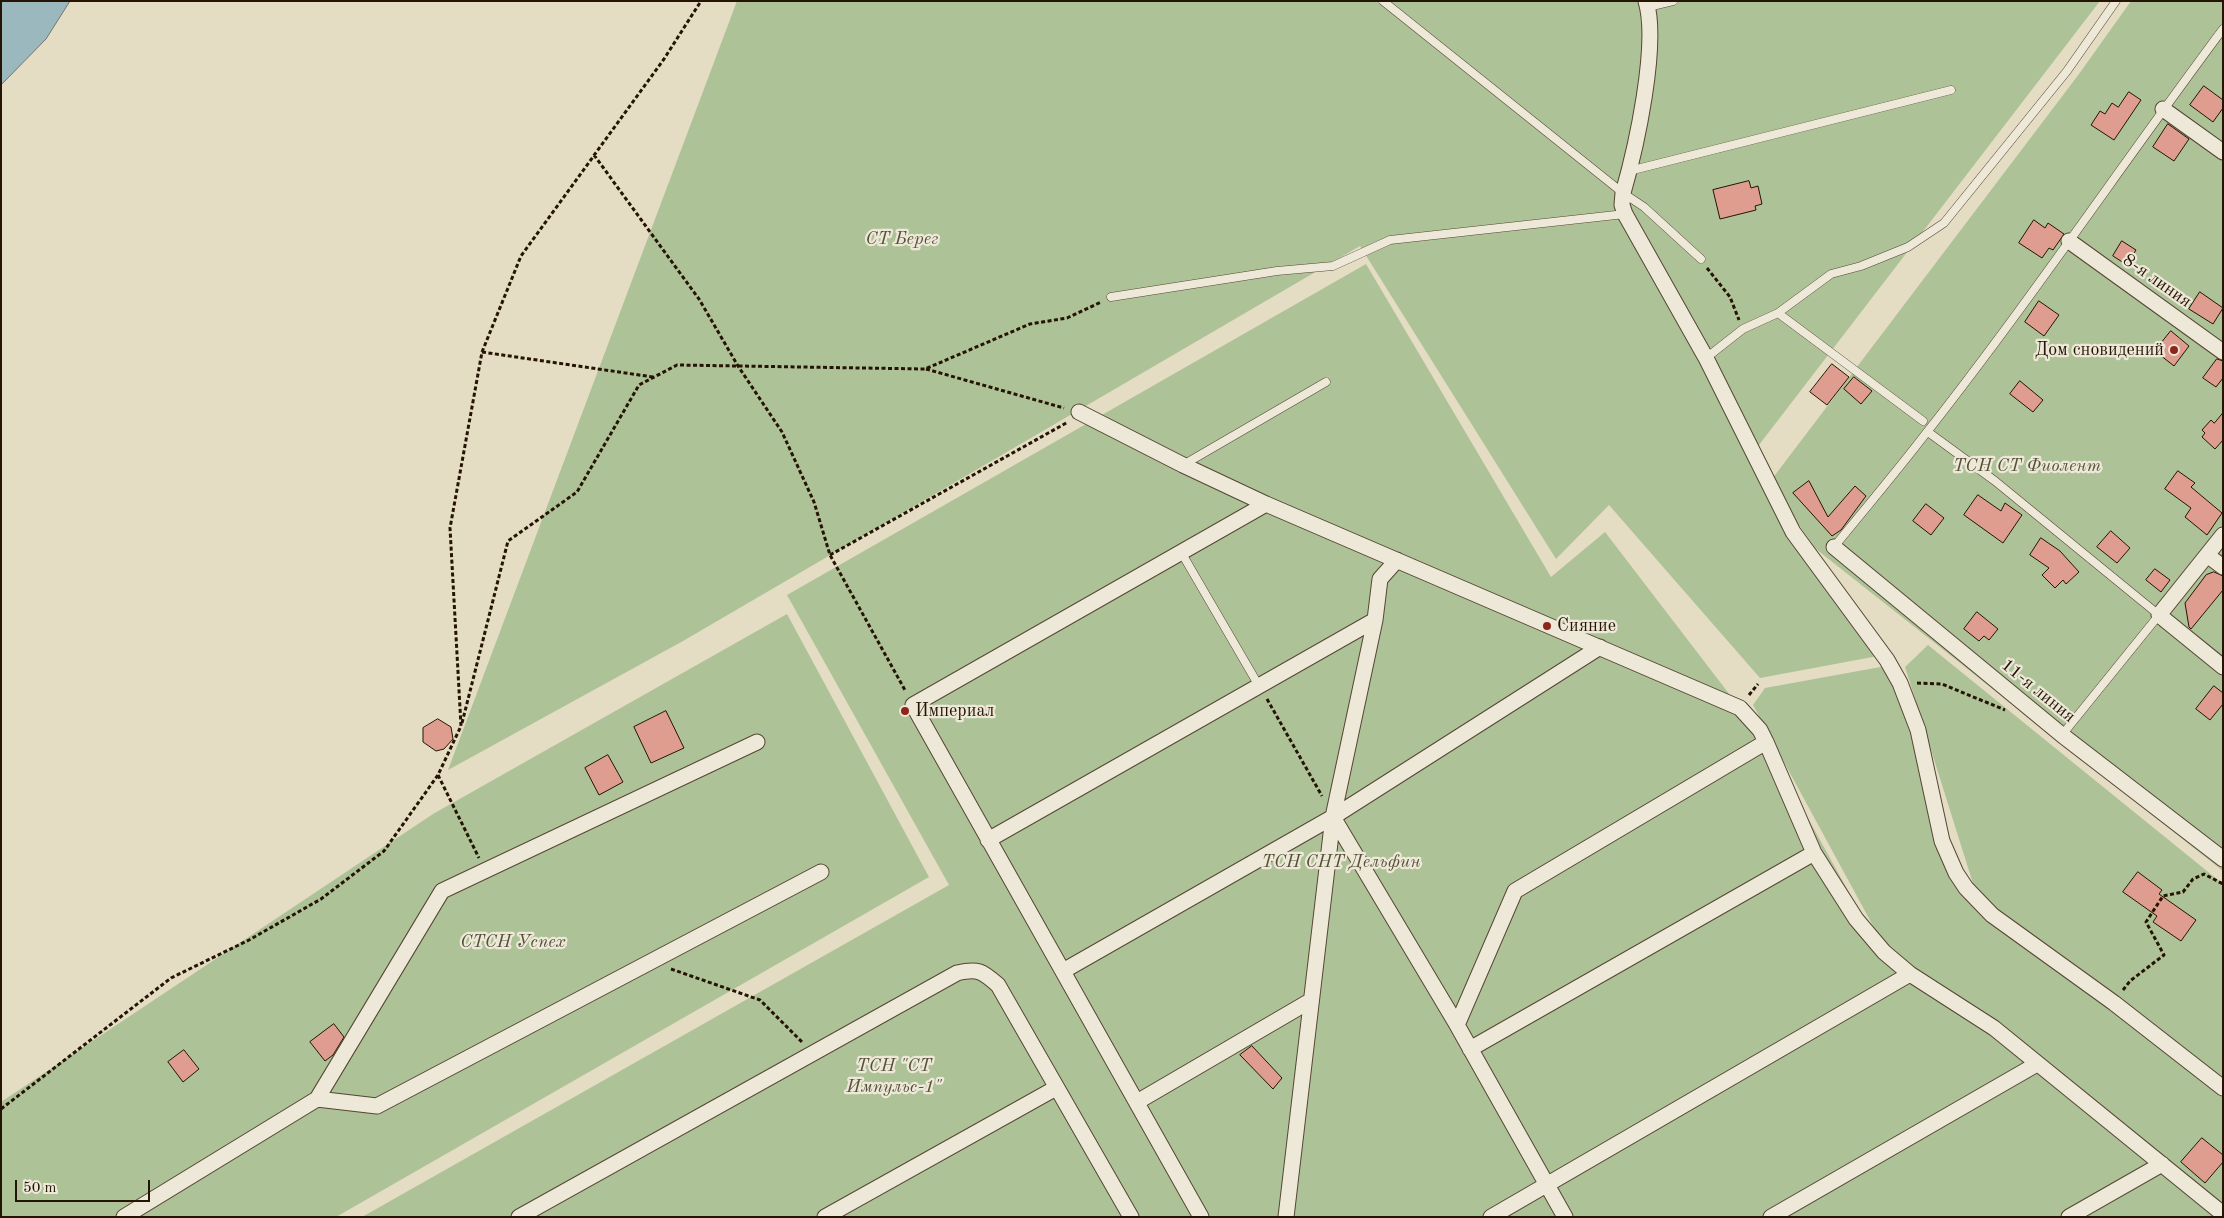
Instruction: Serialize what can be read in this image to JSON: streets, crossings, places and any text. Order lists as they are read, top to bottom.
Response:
{
  "streets": {
    "street": ["8-я линия", "11-я линия"]
  },
  "parks": [
    "СТ Берег",
    "ТСН СТ Фиолент",
    "ТСН СНТ Дельфин",
    "СТСН Успех",
    "ТСН \"СТ Импульс-1\""
  ],
  "places": ["Дом сновидений", "Сияние", "Империал"],
  "scale_bar": "50 m"
}
